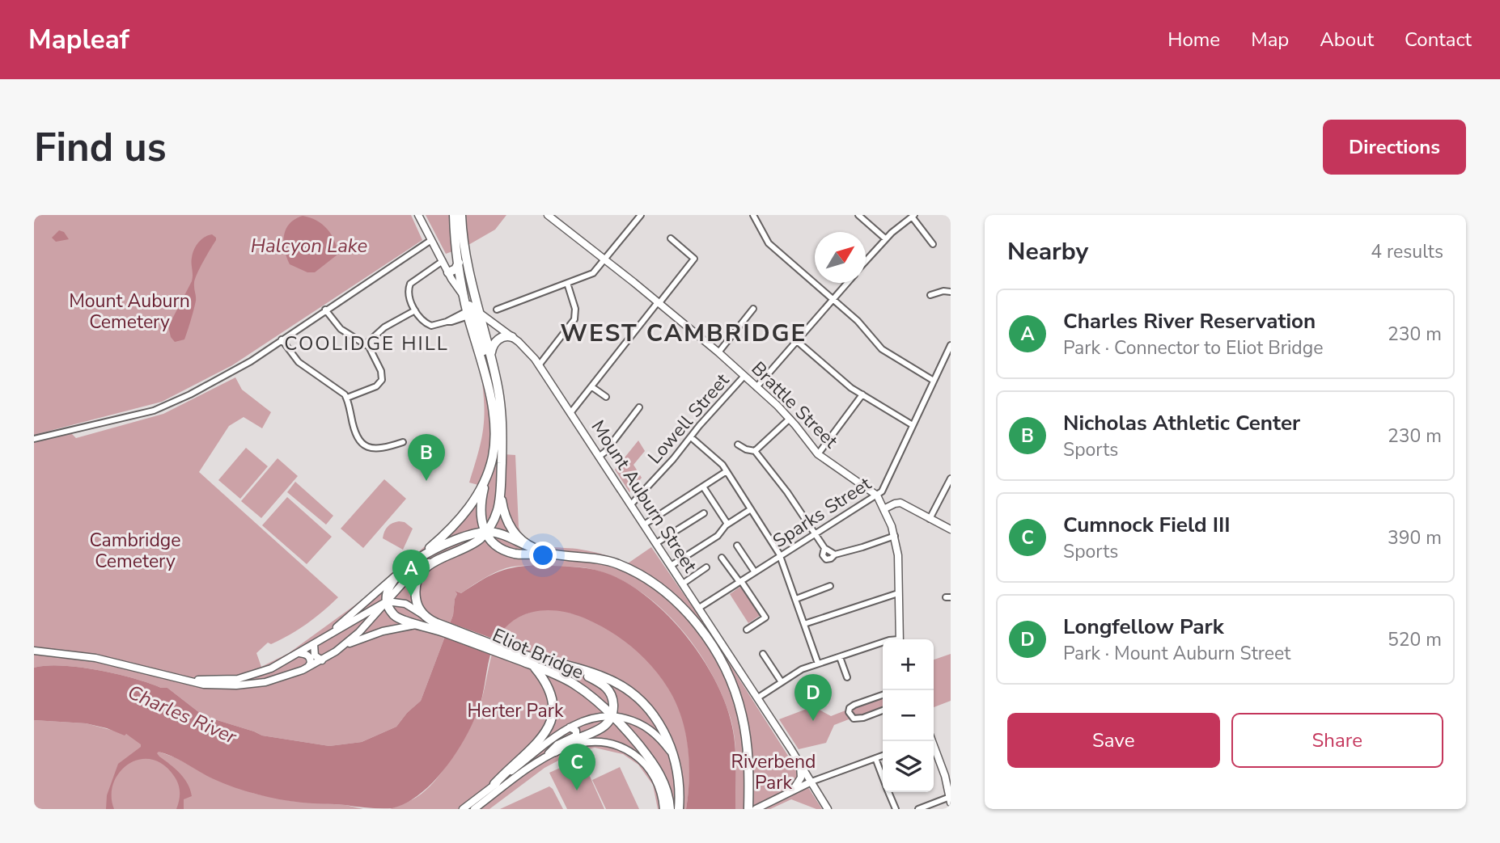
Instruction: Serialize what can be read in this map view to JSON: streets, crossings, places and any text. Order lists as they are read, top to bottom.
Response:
{
  "streets": {
    "highway": ["Eliot Bridge"],
    "main road": ["Brattle Street", "Mount Auburn Street"],
    "street": ["Lowell Street", "Sparks Street"]
  },
  "crossings": [
    ["Brattle Street", "Lowell Street"],
    ["Brattle Street", "Sparks Street"],
    ["Lowell Street", "Mount Auburn Street"],
    ["Mount Auburn Street", "Sparks Street"]
  ],
  "districts": ["WEST CAMBRIDGE", "COOLIDGE HILL"],
  "water": ["Halcyon Lake", "Charles River"],
  "parks": [
    "Mount Auburn Cemetery",
    "Cambridge Cemetery",
    "Herter Park",
    "Riverbend Park"
  ],
  "north": "top right",
  "page": {
    "header": "Mapleaf",
    "nav": [
      "Home",
      "Map",
      "About",
      "Contact"
    ],
    "buttons": [
      "Directions",
      ["Save", "Share"]
    ],
    "title": "Find us",
    "heading": ["Nearby", "4 results"],
    "list": [
      {
        "mark": "A",
        "name": "Charles River Reservation",
        "note": "Park · Connector to Eliot Bridge",
        "value": "230 m"
      },
      {
        "mark": "B",
        "name": "Nicholas Athletic Center",
        "note": "Sports",
        "value": "230 m"
      },
      {
        "mark": "C",
        "name": "Cumnock Field III",
        "note": "Sports",
        "value": "390 m"
      },
      {
        "mark": "D",
        "name": "Longfellow Park",
        "note": "Park · Mount Auburn Street",
        "value": "520 m"
      }
    ],
    "pins": [
      "B",
      "A",
      "D",
      "C"
    ],
    "map_buttons": ["+", "−"]
  }
}
